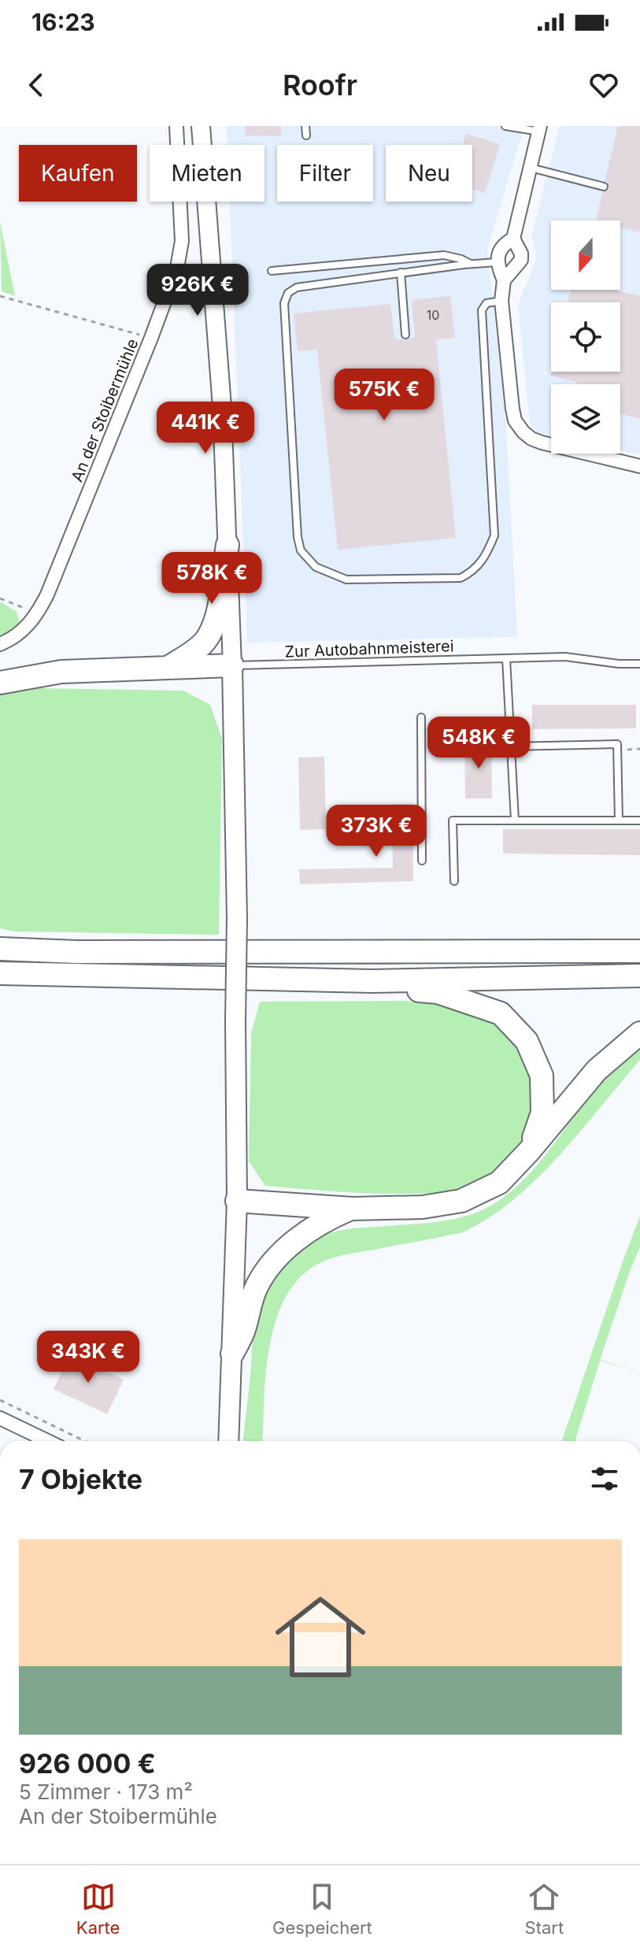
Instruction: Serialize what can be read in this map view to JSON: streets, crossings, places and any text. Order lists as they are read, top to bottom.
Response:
{
  "streets": {
    "street": ["An der Stoibermühle"],
    "lane": ["Zur Autobahnmeisterei"]
  },
  "house_numbers": ["10"],
  "north": "bottom",
  "page": {
    "status": "16:23",
    "header": "Roofr",
    "chip": [
      "Kaufen",
      "Mieten",
      "Filter",
      "Neu"
    ],
    "price": [
      "926K €",
      "575K €",
      "441K €",
      "578K €",
      "548K €",
      "373K €",
      "343K €"
    ],
    "heading": "7 Objekte",
    "list": [
      {
        "name": "926 000 €",
        "note": "5 Zimmer · 173 m² · An der Stoibermühle"
      }
    ],
    "tabs": ["Karte", "Gespeichert", "Start"]
  }
}
